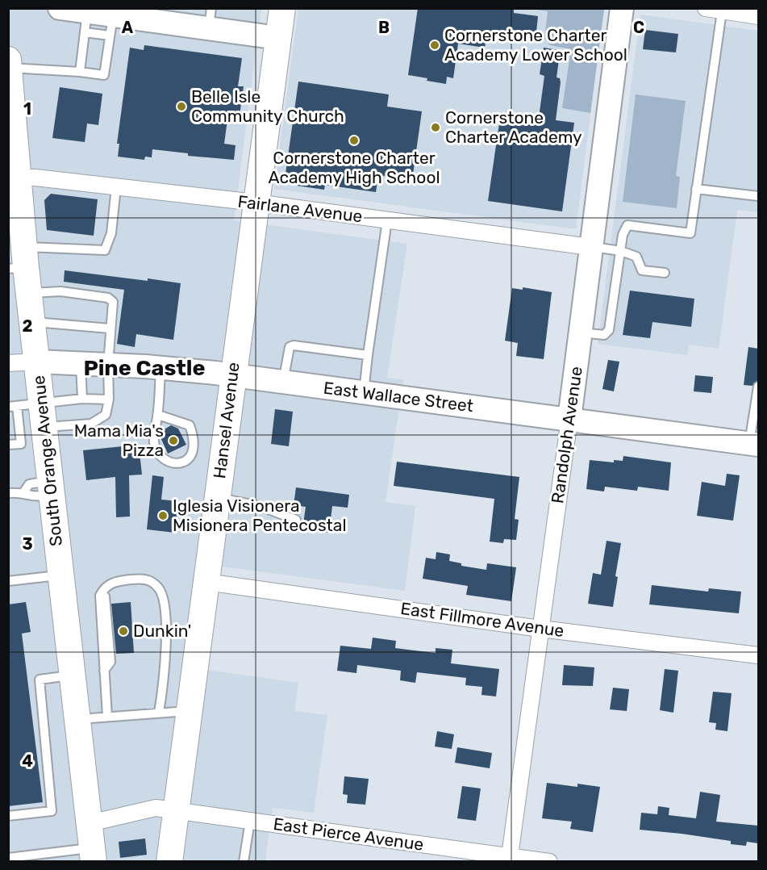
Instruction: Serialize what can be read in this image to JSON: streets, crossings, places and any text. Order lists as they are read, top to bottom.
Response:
{
  "streets": {
    "main road": ["Hansel Avenue", "South Orange Avenue"],
    "street": [
      "Fairlane Avenue",
      "East Wallace Street",
      "Randolph Avenue",
      "East Fillmore Avenue",
      "East Pierce Avenue"
    ]
  },
  "crossings": [
    ["Fairlane Avenue", "Hansel Avenue"],
    ["Fairlane Avenue", "Randolph Avenue"],
    ["Fairlane Avenue", "South Orange Avenue"],
    ["East Wallace Street", "Hansel Avenue"],
    ["East Wallace Street", "Randolph Avenue"],
    ["East Wallace Street", "South Orange Avenue"],
    ["Hansel Avenue", "East Fillmore Avenue"],
    ["Hansel Avenue", "East Pierce Avenue"],
    ["Randolph Avenue", "East Fillmore Avenue"],
    ["Randolph Avenue", "East Pierce Avenue"],
    ["South Orange Avenue", "East Pierce Avenue"]
  ],
  "districts": ["Pine Castle"],
  "places": [
    "Cornerstone Charter Academy Lower School",
    "Belle Isle Community Church",
    "Cornerstone Charter Academy",
    "Cornerstone Charter Academy High School",
    "Mama Mia's Pizza",
    "Iglesia Visionera Misionera Pentecostal",
    "Dunkin'"
  ],
  "grid": {
    "columns": ["A", "B", "C"],
    "rows": [
      "1",
      "2",
      "3",
      "4"
    ]
  }
}
